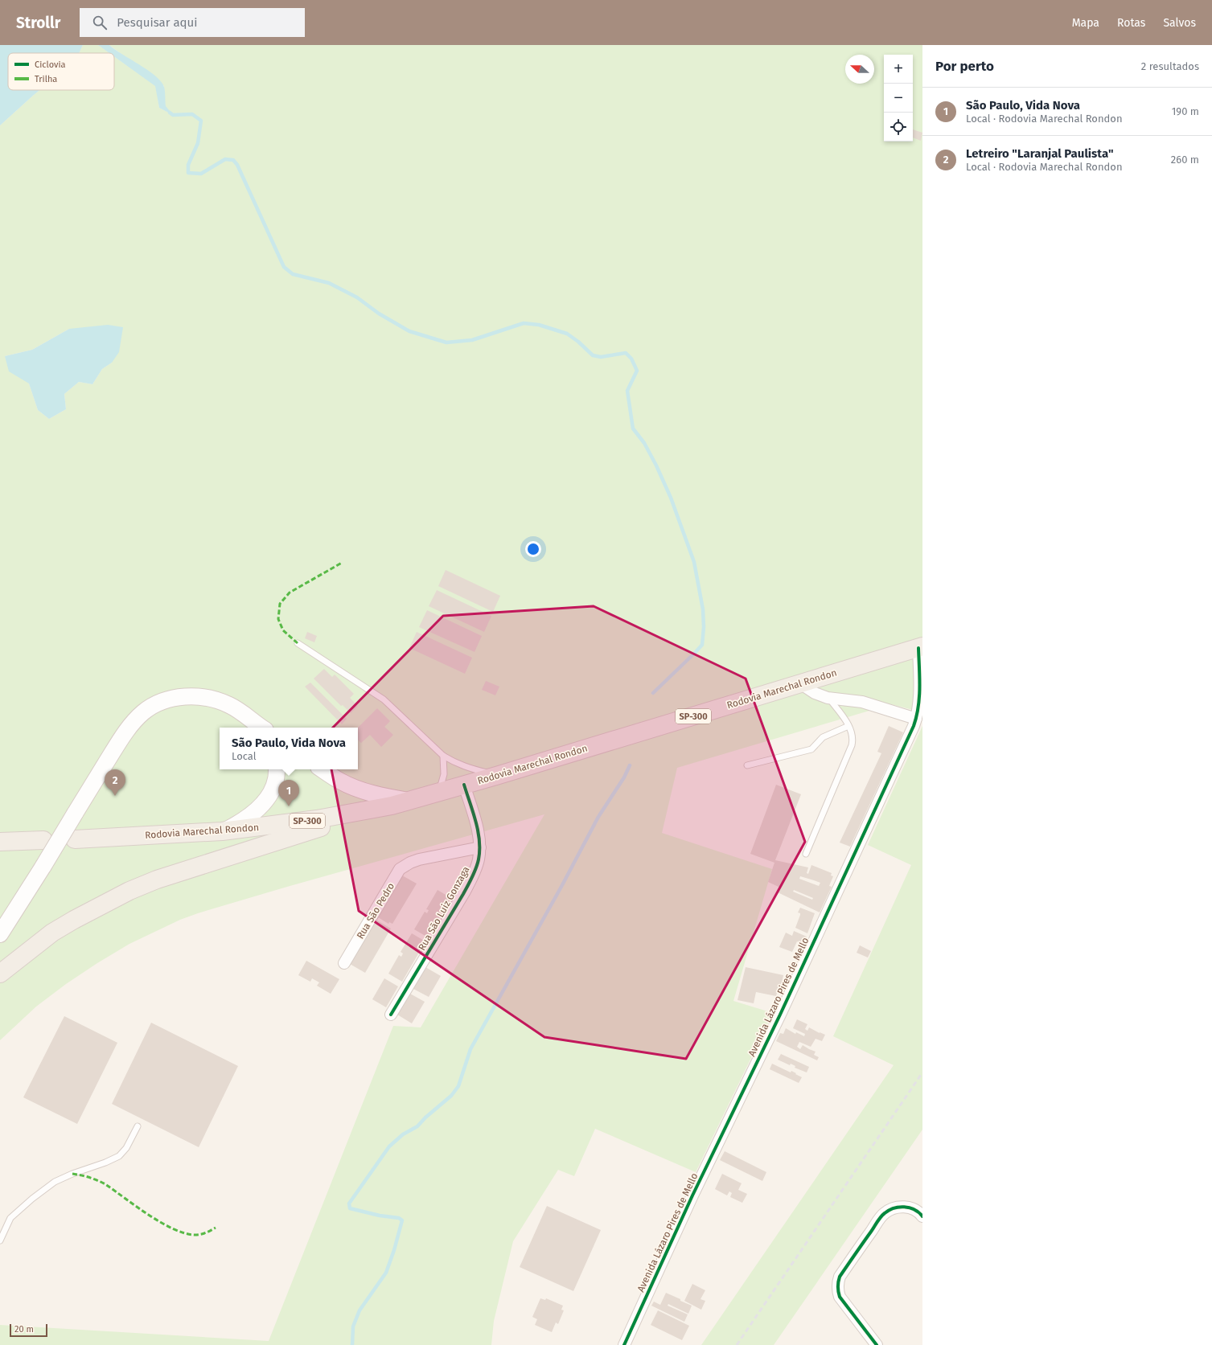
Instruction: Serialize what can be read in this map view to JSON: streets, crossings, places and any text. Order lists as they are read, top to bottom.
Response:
{
  "streets": {
    "main road": ["Rodovia Marechal Rondon", "SP-300"],
    "street": ["Rua São Luiz Gonzaga", "Rua São Pedro", "Avenida Lázaro Pires de Mello"]
  },
  "crossings": [
    ["Rodovia Marechal Rondon", "Rua São Luiz Gonzaga"],
    ["Rodovia Marechal Rondon", "Avenida Lázaro Pires de Mello"],
    ["Rua São Luiz Gonzaga", "Rua São Pedro"]
  ],
  "legend": ["Ciclovia", "Trilha"],
  "scale_bar": "20 m",
  "north": "left",
  "page": {
    "header": "Strollr",
    "search": "Pesquisar aqui",
    "nav": ["Mapa", "Rotas", "Salvos"],
    "heading": ["Por perto", "2 resultados"],
    "map_buttons": ["+", "−"],
    "list": [
      {
        "mark": "1",
        "name": "São Paulo, Vida Nova",
        "note": "Local · Rodovia Marechal Rondon",
        "value": "190 m"
      },
      {
        "mark": "2",
        "name": "Letreiro \"Laranjal Paulista\"",
        "note": "Local · Rodovia Marechal Rondon",
        "value": "260 m"
      }
    ],
    "popup": ["São Paulo, Vida Nova", "Local"],
    "pins": ["2", "1"],
    "scale": "20 m"
  }
}
